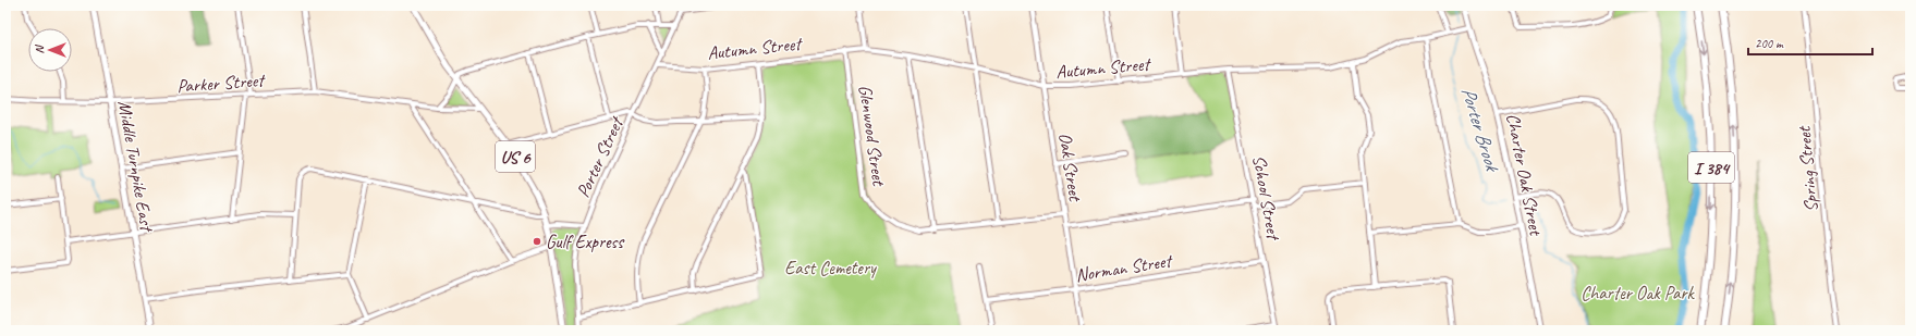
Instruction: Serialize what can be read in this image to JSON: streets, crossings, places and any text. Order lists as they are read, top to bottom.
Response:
{
  "streets": {
    "highway": ["I 384"],
    "main road": ["US 6", "Middle Turnpike East", "Charter Oak Street"],
    "street": [
      "Autumn Street",
      "Parker Street",
      "Glenwood Street",
      "Porter Street",
      "Oak Street",
      "Spring Street",
      "School Street",
      "Norman Street"
    ]
  },
  "crossings": [
    ["Autumn Street", "Glenwood Street"],
    ["Autumn Street", "Porter Street"],
    ["Autumn Street", "Oak Street"],
    ["Autumn Street", "Charter Oak Street"],
    ["Autumn Street", "School Street"],
    ["Parker Street", "US 6"],
    ["Parker Street", "Middle Turnpike East"],
    ["Glenwood Street", "Oak Street"],
    ["Oak Street", "Norman Street"],
    ["School Street", "Norman Street"]
  ],
  "water": ["Porter Brook"],
  "parks": ["East Cemetery", "Charter Oak Park"],
  "places": ["Gulf Express"],
  "scale_bar": "200 m",
  "north": "left"
}
